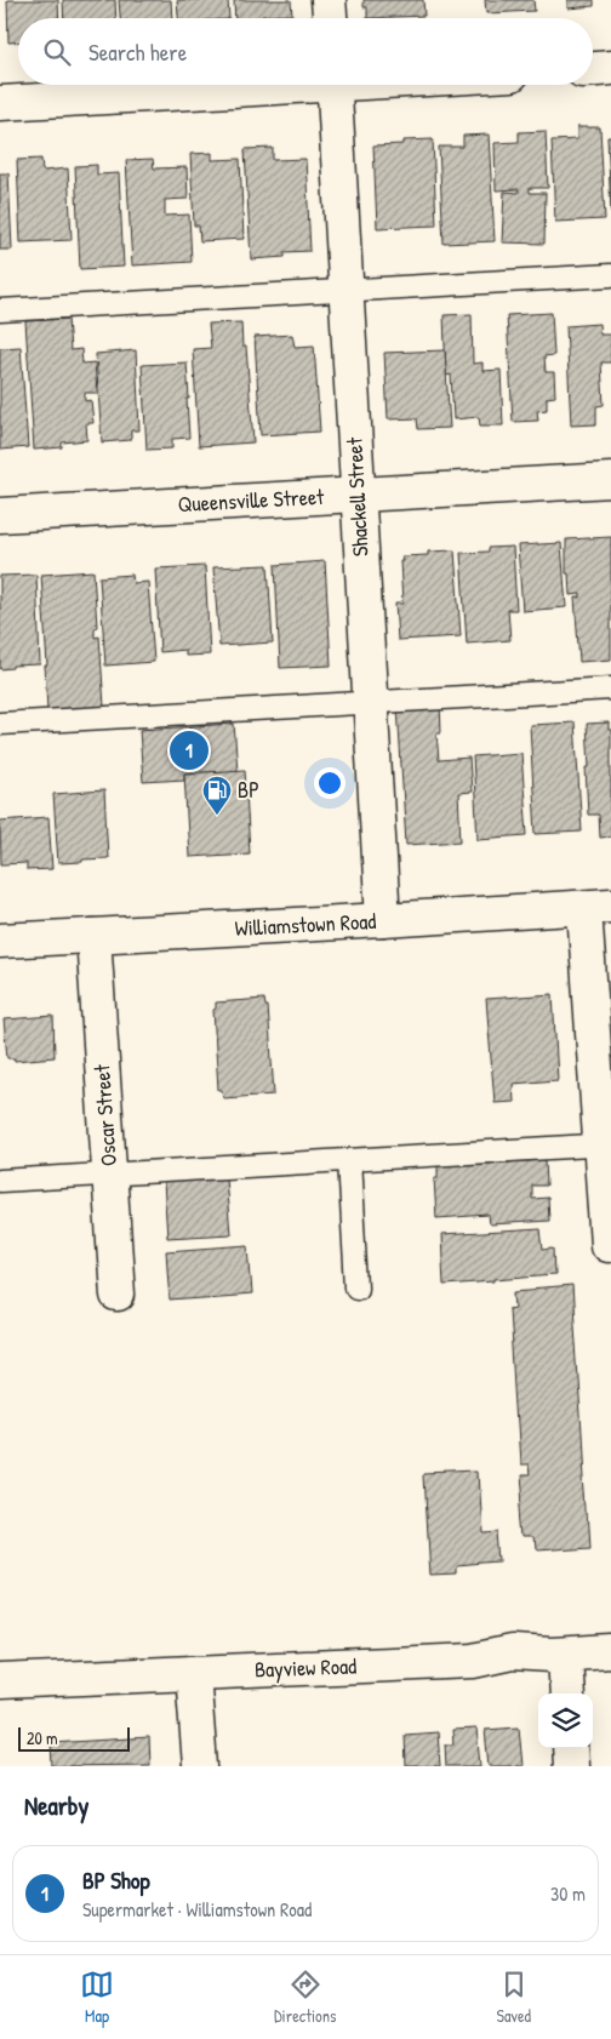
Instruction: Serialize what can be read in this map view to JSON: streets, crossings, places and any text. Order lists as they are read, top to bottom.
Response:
{
  "streets": {
    "street": [
      "Shackell Street",
      "Queensville Street",
      "Williamstown Road",
      "Oscar Street",
      "Bayview Road"
    ]
  },
  "crossings": [
    ["Shackell Street", "Queensville Street"],
    ["Shackell Street", "Williamstown Road"],
    ["Williamstown Road", "Oscar Street"]
  ],
  "places": {
    "fuel station": ["BP"]
  },
  "scale_bar": "20 m",
  "page": {
    "search": "Search here",
    "pins": "1",
    "scale": "20 m",
    "heading": "Nearby",
    "list": [
      {
        "mark": "1",
        "name": "BP Shop",
        "note": "Supermarket · Williamstown Road",
        "value": "30 m"
      }
    ],
    "nav": ["Map", "Directions", "Saved"]
  }
}
